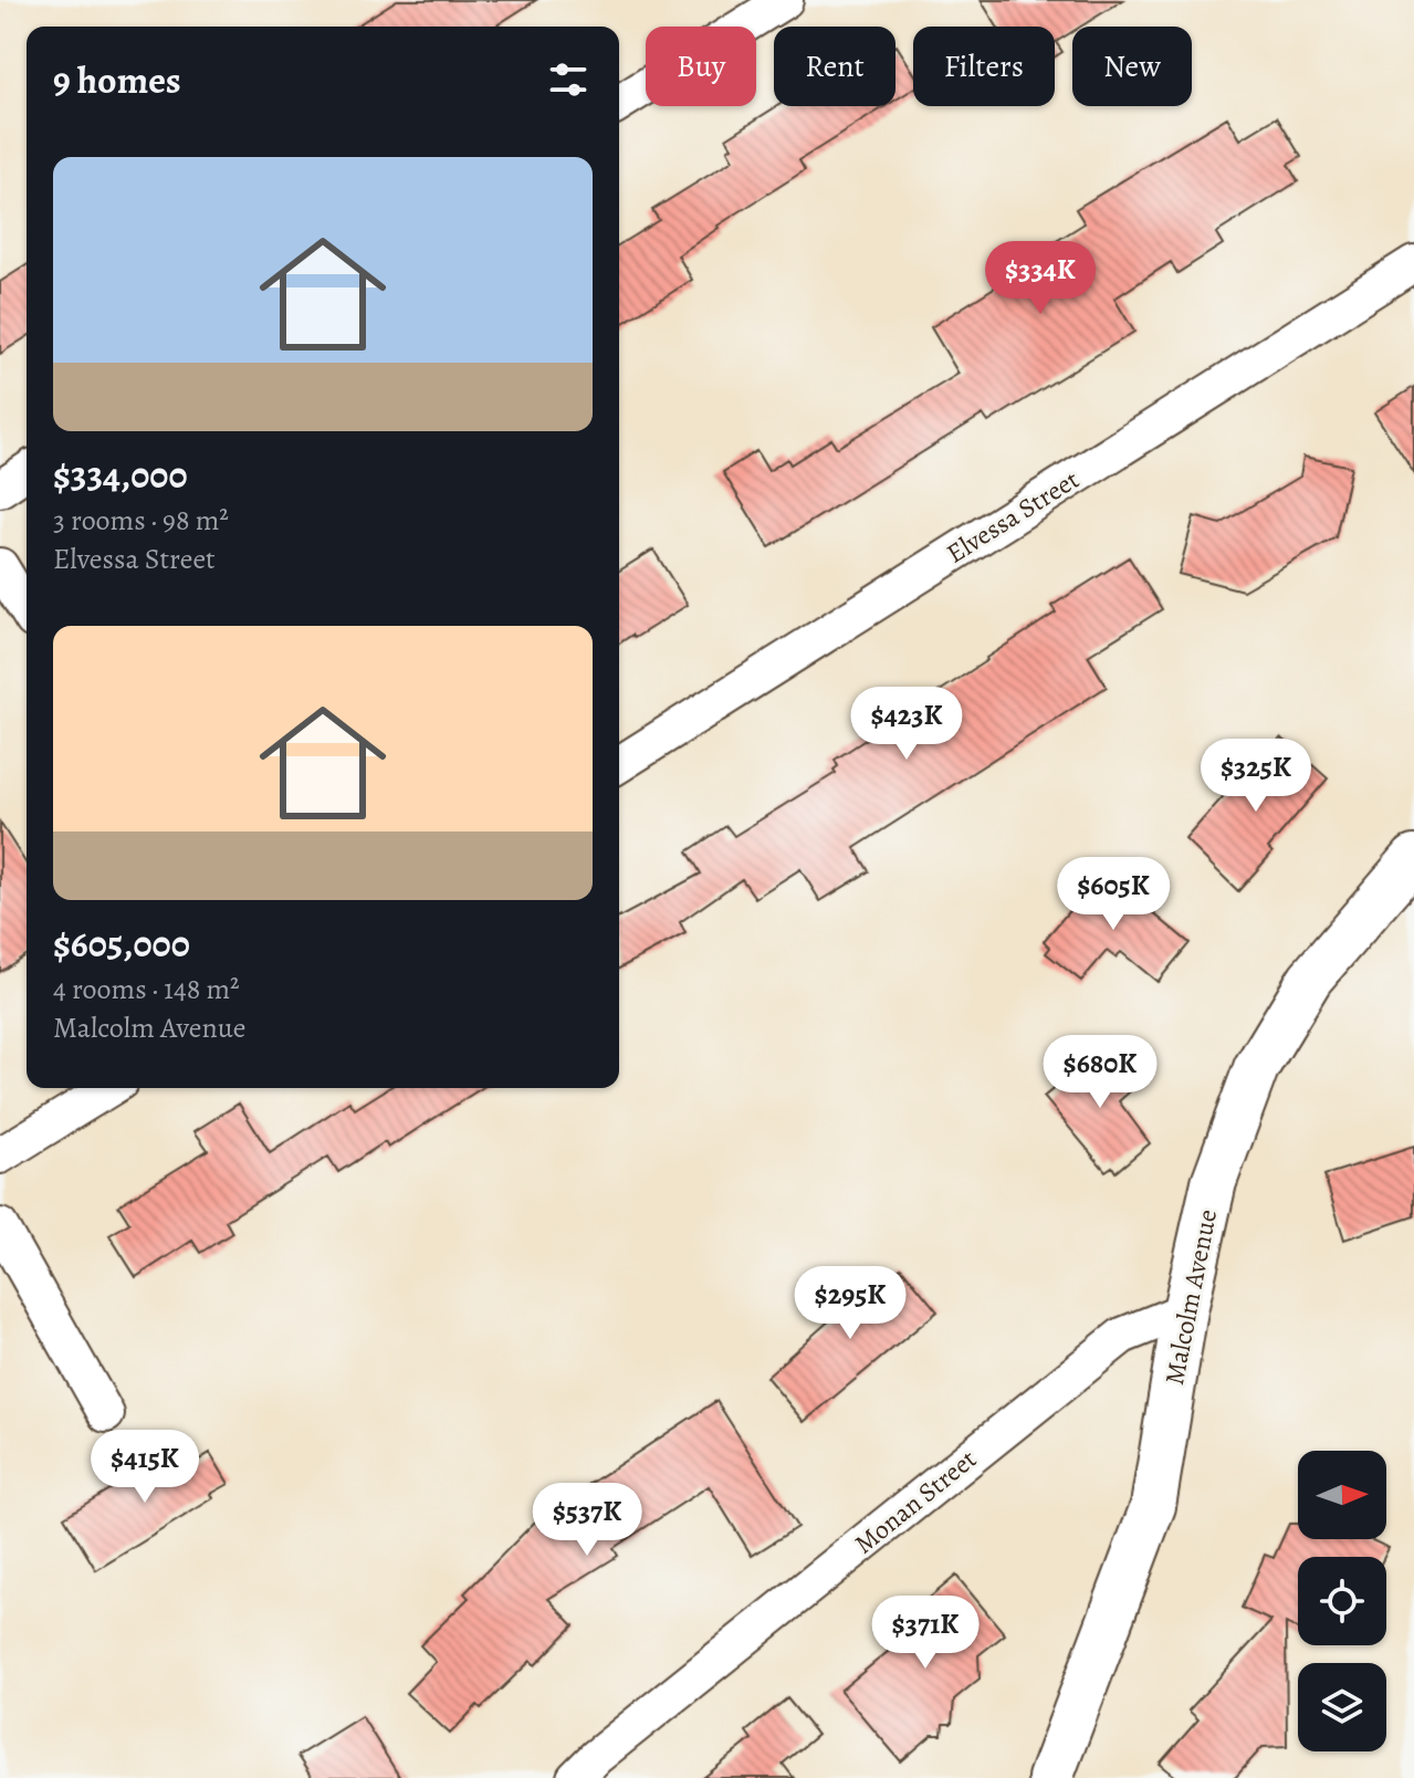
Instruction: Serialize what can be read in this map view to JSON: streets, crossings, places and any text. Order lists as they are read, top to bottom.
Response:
{
  "streets": {
    "street": ["Elvessa Street", "Malcolm Avenue", "Monan Street"]
  },
  "crossings": [
    ["Malcolm Avenue", "Monan Street"]
  ],
  "north": "right",
  "page": {
    "chip": [
      "Buy",
      "Rent",
      "Filters",
      "New"
    ],
    "heading": "9 homes",
    "list": [
      {
        "name": "$334,000",
        "note": "3 rooms · 98 m² · Elvessa Street"
      },
      {
        "name": "$605,000",
        "note": "4 rooms · 148 m² · Malcolm Avenue"
      }
    ],
    "price": [
      "$334K",
      "$423K",
      "$325K",
      "$605K",
      "$680K",
      "$295K",
      "$415K",
      "$537K",
      "$371K"
    ]
  }
}
